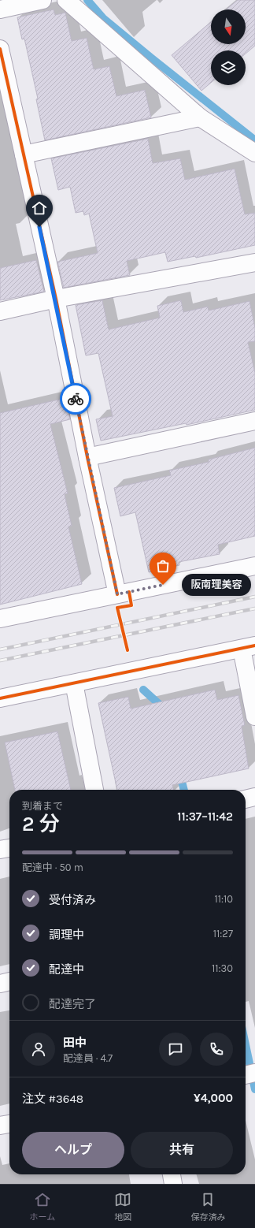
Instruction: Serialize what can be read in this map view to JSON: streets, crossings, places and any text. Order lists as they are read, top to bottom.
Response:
{
  "places": ["阪南理美容"],
  "north": "bottom",
  "page": {
    "bubble": "阪南理美容",
    "heading": ["2 分", "到着まで", "11:37–11:42"],
    "panel": [
      "田中",
      "配達員 · 4.7",
      "注文 #3648",
      "¥4,000"
    ],
    "bar": "配達中 · 50 m",
    "list": [
      ["受付済み", "11:10"],
      ["調理中", "11:27"],
      ["配達中", "11:30"],
      "配達完了"
    ],
    "buttons": ["ヘルプ", "共有"],
    "tabs": ["ホーム", "地図", "保存済み"]
  }
}
